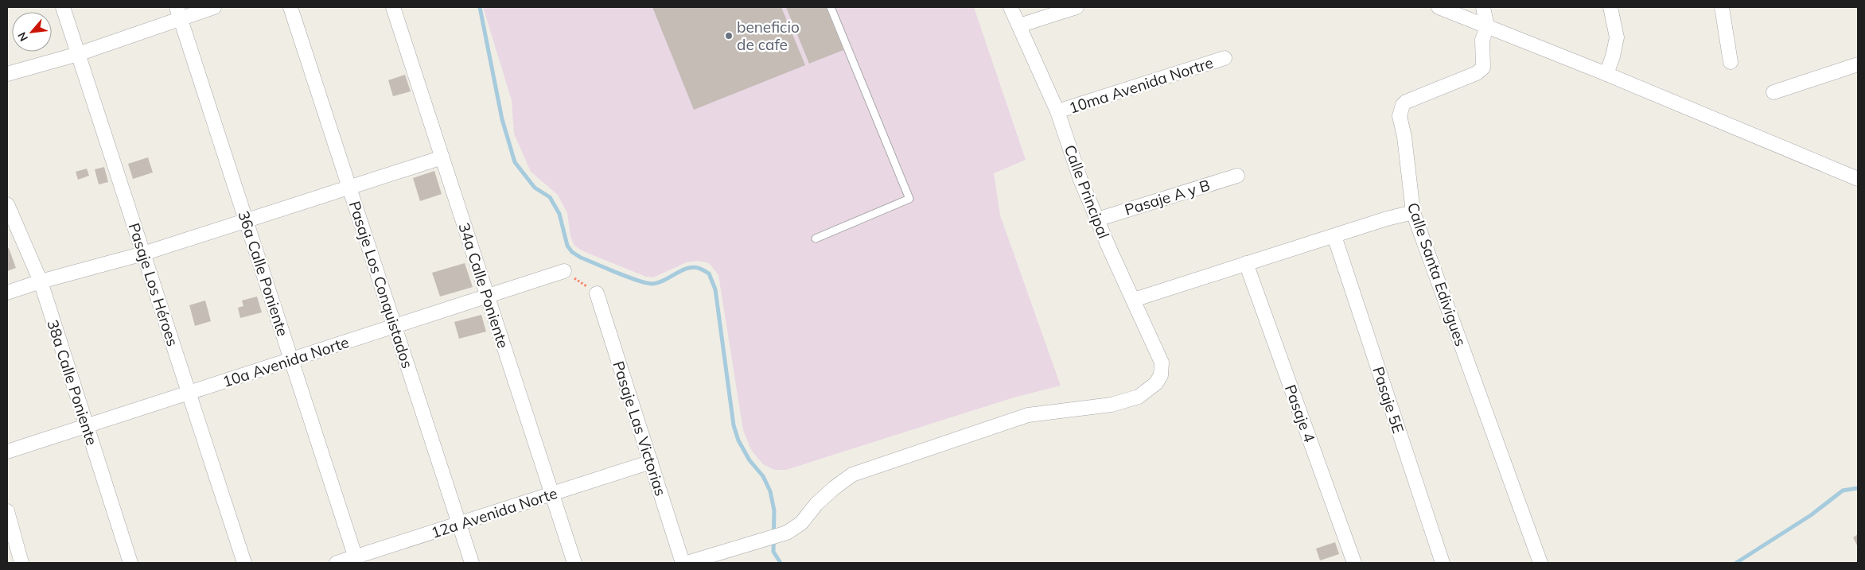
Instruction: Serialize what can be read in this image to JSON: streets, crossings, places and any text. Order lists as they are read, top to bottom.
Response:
{
  "streets": {
    "street": [
      "10ma Avenida Nortre",
      "Calle Principal",
      "Pasaje A y B",
      "36a Calle Poniente",
      "Calle Santa Edivigues",
      "Pasaje Los Héroes",
      "Pasaje Los Conquistados",
      "34a Calle Poniente",
      "10a Avenida Norte",
      "38a Calle Poniente",
      "Pasaje 5E",
      "Pasaje 4",
      "Pasaje Las Victorias",
      "12a Avenida Norte"
    ]
  },
  "crossings": [
    ["10ma Avenida Nortre", "Calle Principal"],
    ["Calle Principal", "Pasaje A y B"],
    ["36a Calle Poniente", "10a Avenida Norte"],
    ["36a Calle Poniente", "12a Avenida Norte"],
    ["Pasaje Los Héroes", "10a Avenida Norte"],
    ["Pasaje Los Conquistados", "10a Avenida Norte"],
    ["Pasaje Los Conquistados", "12a Avenida Norte"],
    ["34a Calle Poniente", "10a Avenida Norte"],
    ["34a Calle Poniente", "12a Avenida Norte"],
    ["10a Avenida Norte", "38a Calle Poniente"],
    ["Pasaje Las Victorias", "12a Avenida Norte"]
  ],
  "places": ["beneficio de cafe"],
  "north": "bottom left"
}
